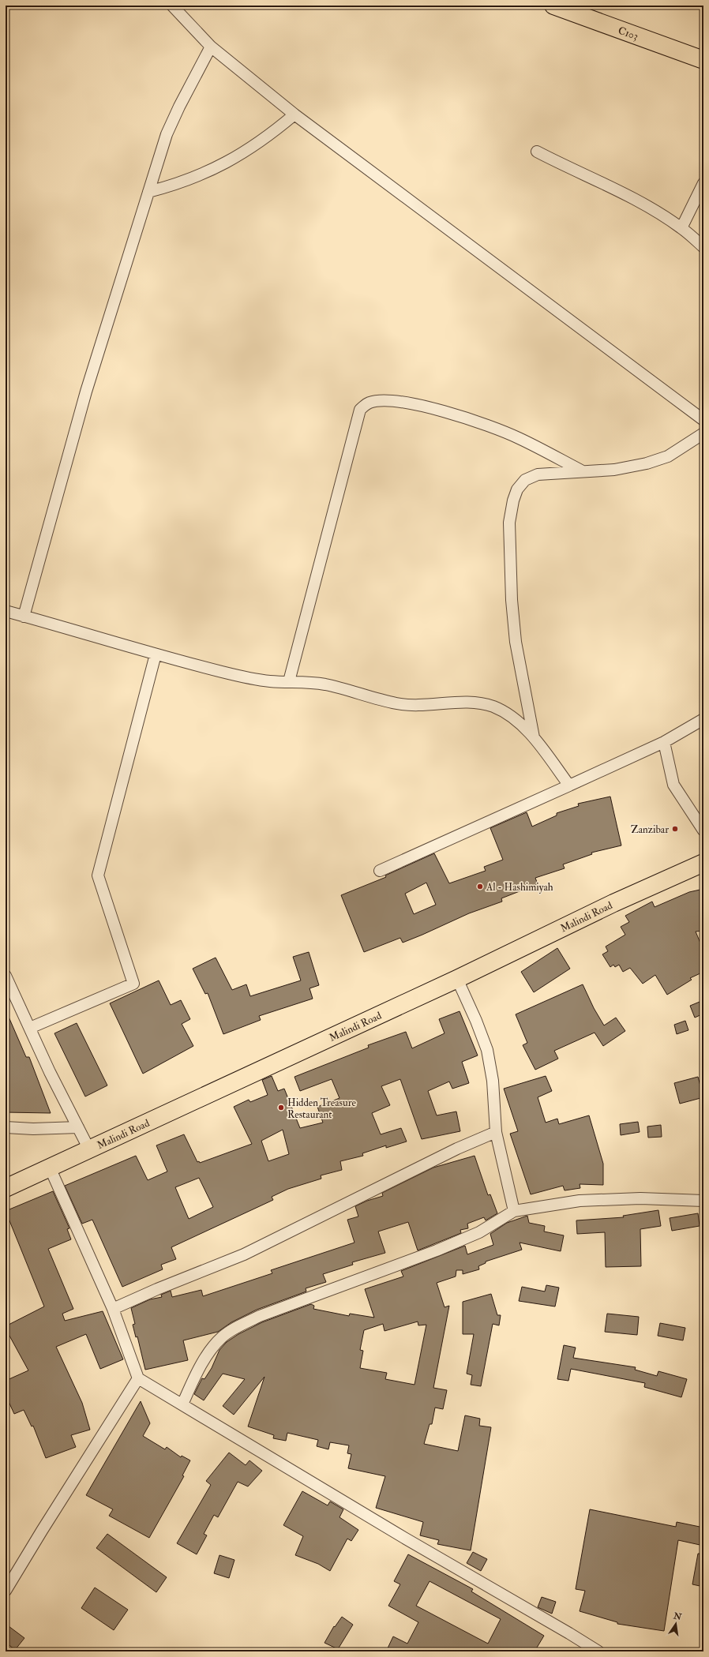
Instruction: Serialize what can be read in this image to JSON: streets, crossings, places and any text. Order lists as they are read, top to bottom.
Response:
{
  "streets": {
    "highway": ["C103", "Malindi Road"]
  },
  "places": ["Zanzibar", "Al - Hashimiyah", "Hidden Treasure Restaurant"],
  "north": "top"
}
